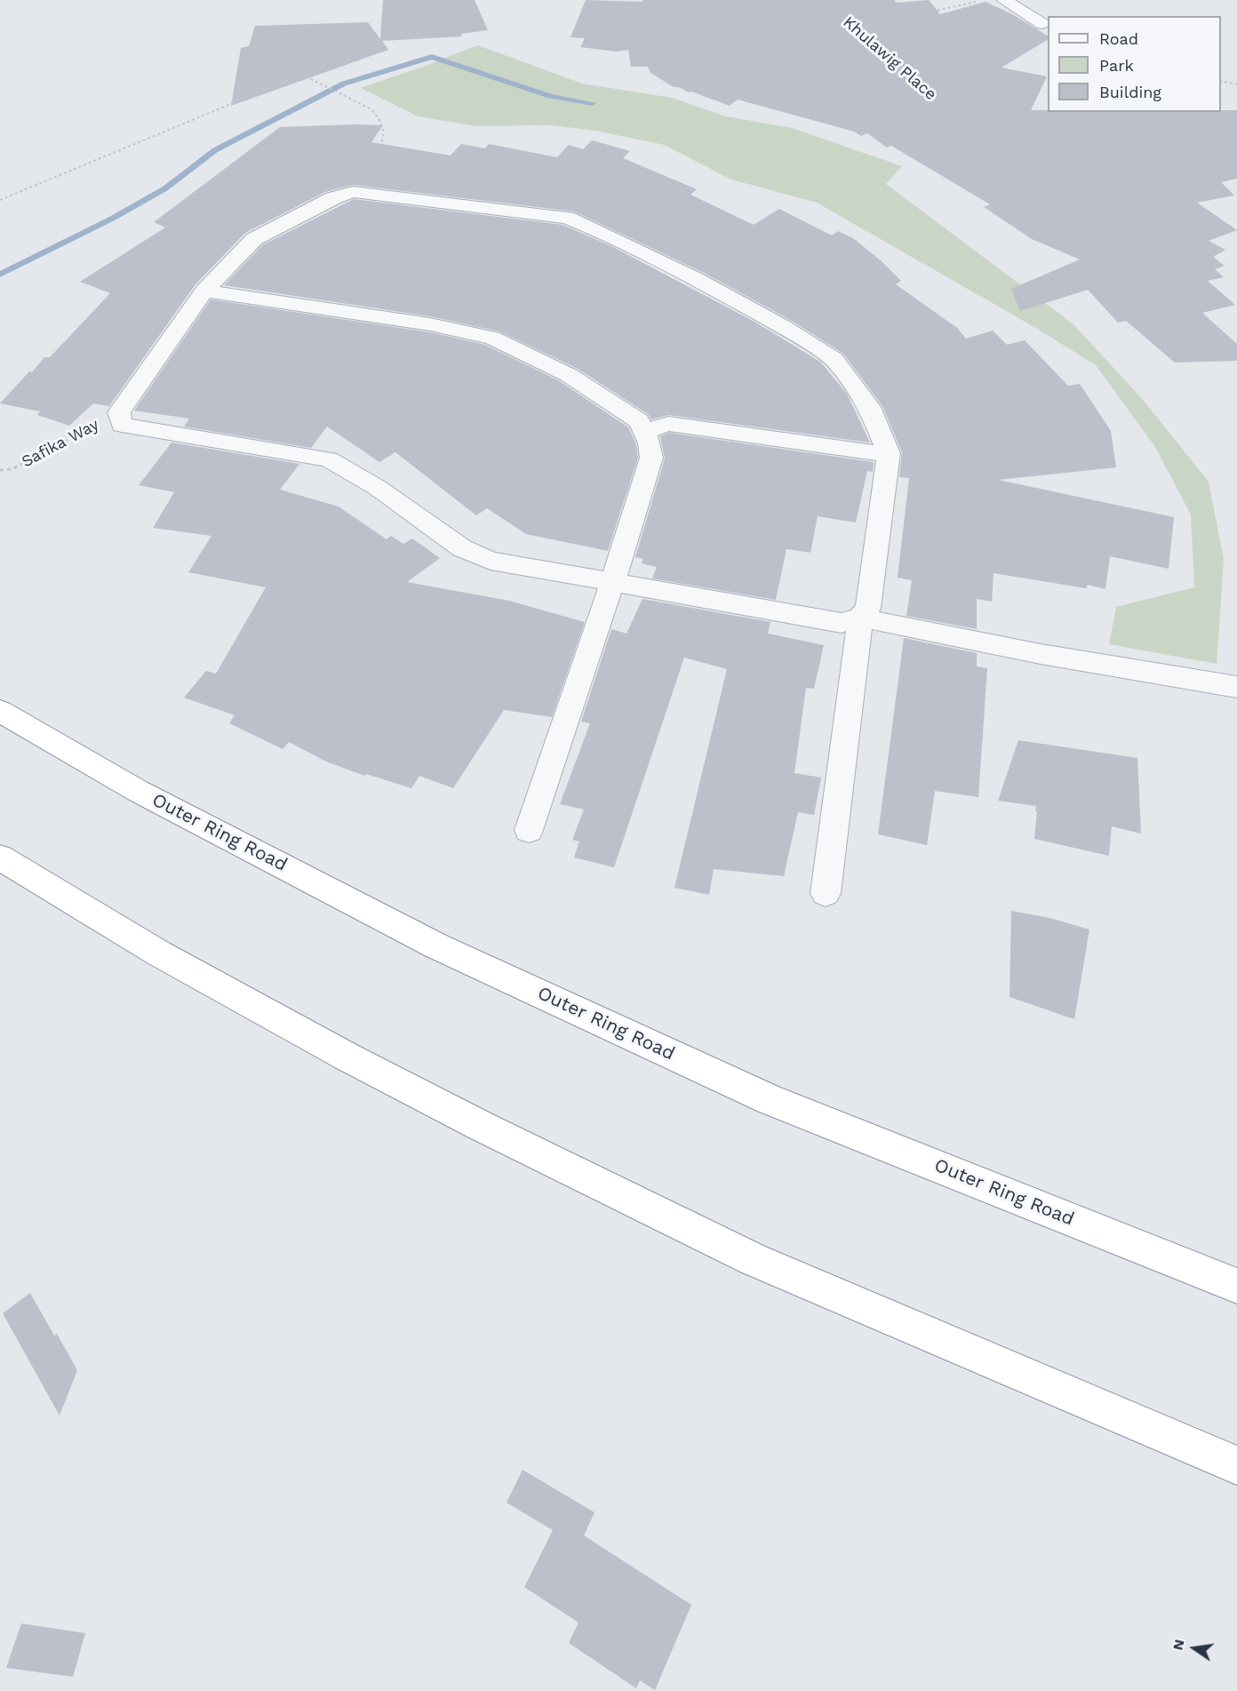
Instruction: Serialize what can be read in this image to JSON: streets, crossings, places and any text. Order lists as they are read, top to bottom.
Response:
{
  "streets": {
    "highway": ["Outer Ring Road"],
    "path": ["Khulawig Place", "Safika Way"]
  },
  "legend": ["Road", "Park", "Building"],
  "north": "left"
}
